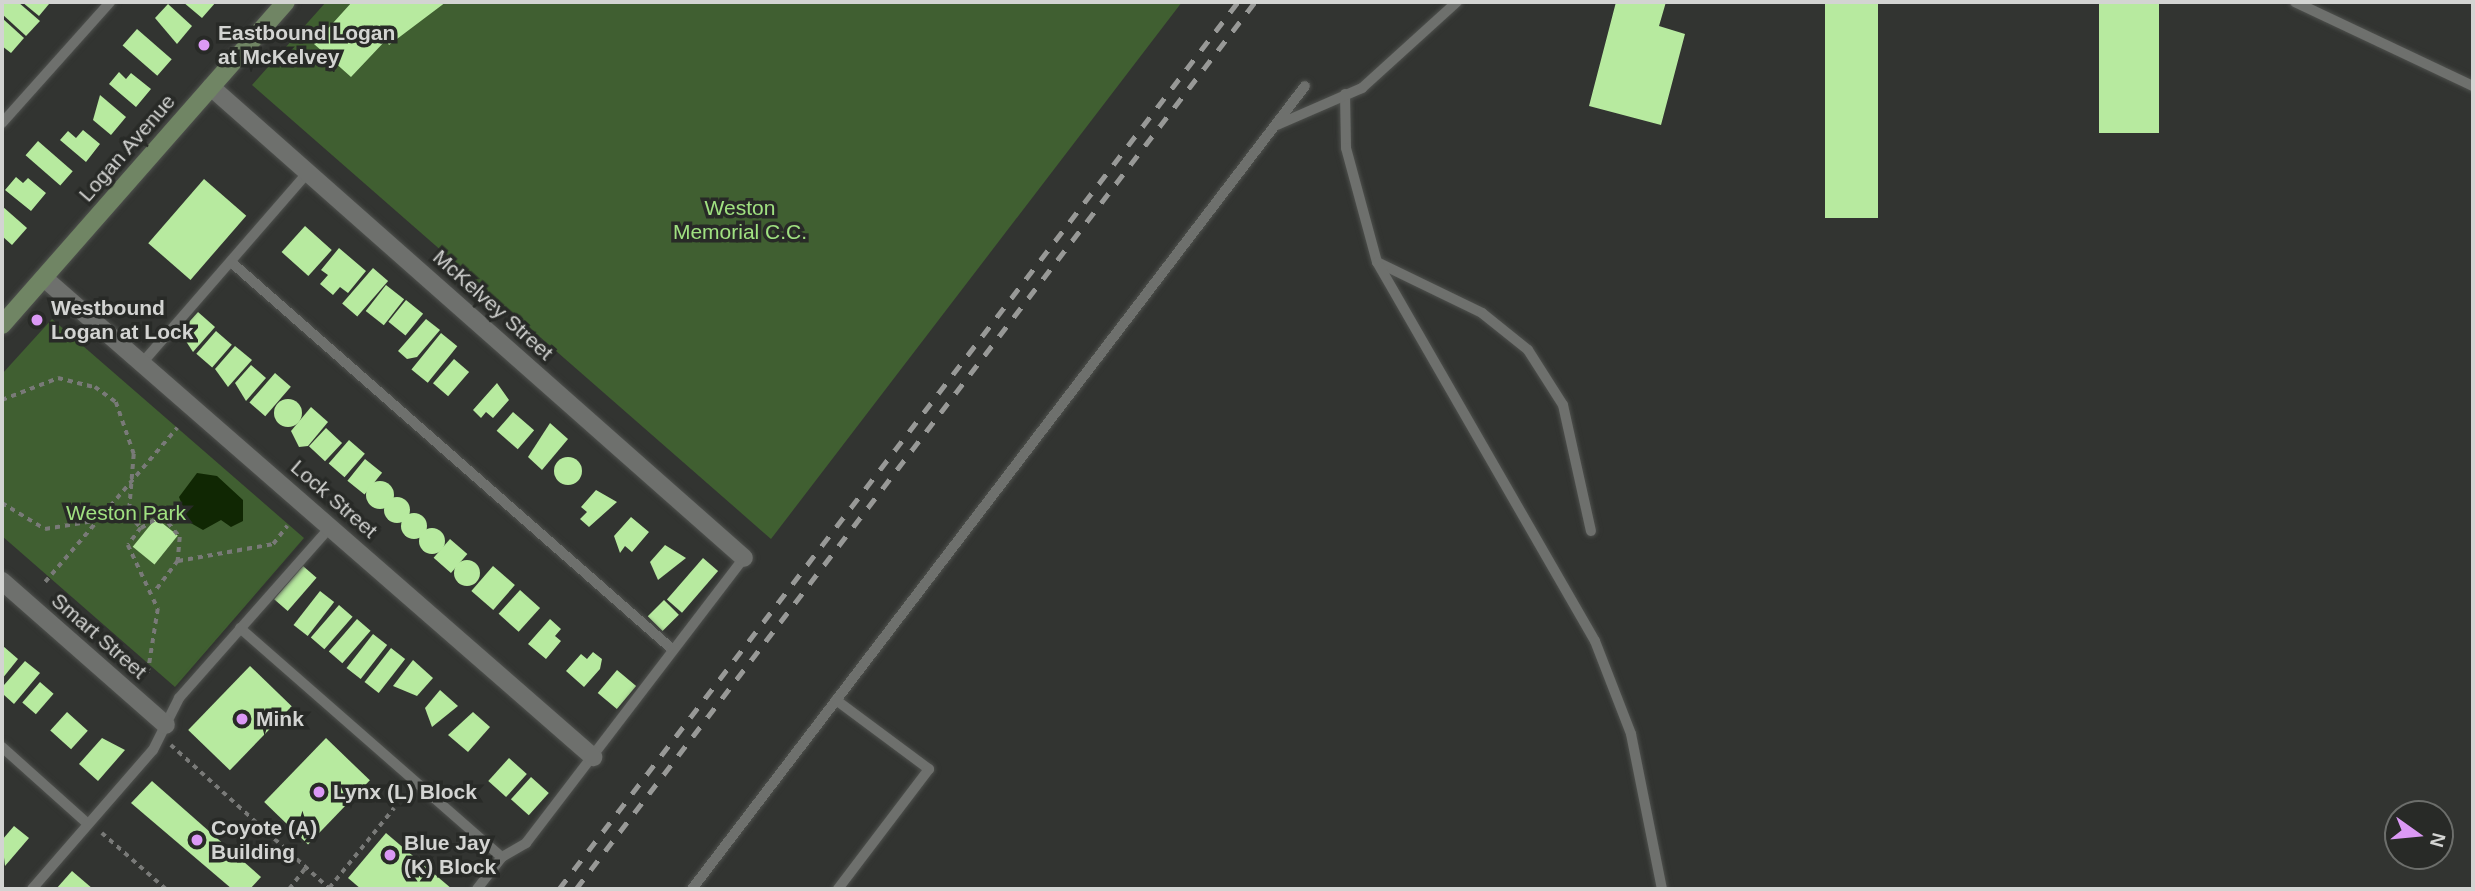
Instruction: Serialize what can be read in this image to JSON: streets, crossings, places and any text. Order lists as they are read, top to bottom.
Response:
{
  "streets": {
    "main road": ["Logan Avenue"],
    "street": ["McKelvey Street", "Lock Street", "Smart Street"]
  },
  "crossings": [
    ["Logan Avenue", "McKelvey Street"],
    ["Logan Avenue", "Lock Street"]
  ],
  "parks": ["Weston Memorial C.C.", "Weston Park"],
  "places": [
    "Eastbound Logan at McKelvey",
    "Westbound Logan at Lock",
    "Mink",
    "Lynx (L) Block",
    "Coyote (A) Building",
    "Blue Jay (K) Block"
  ],
  "north": "right"
}
